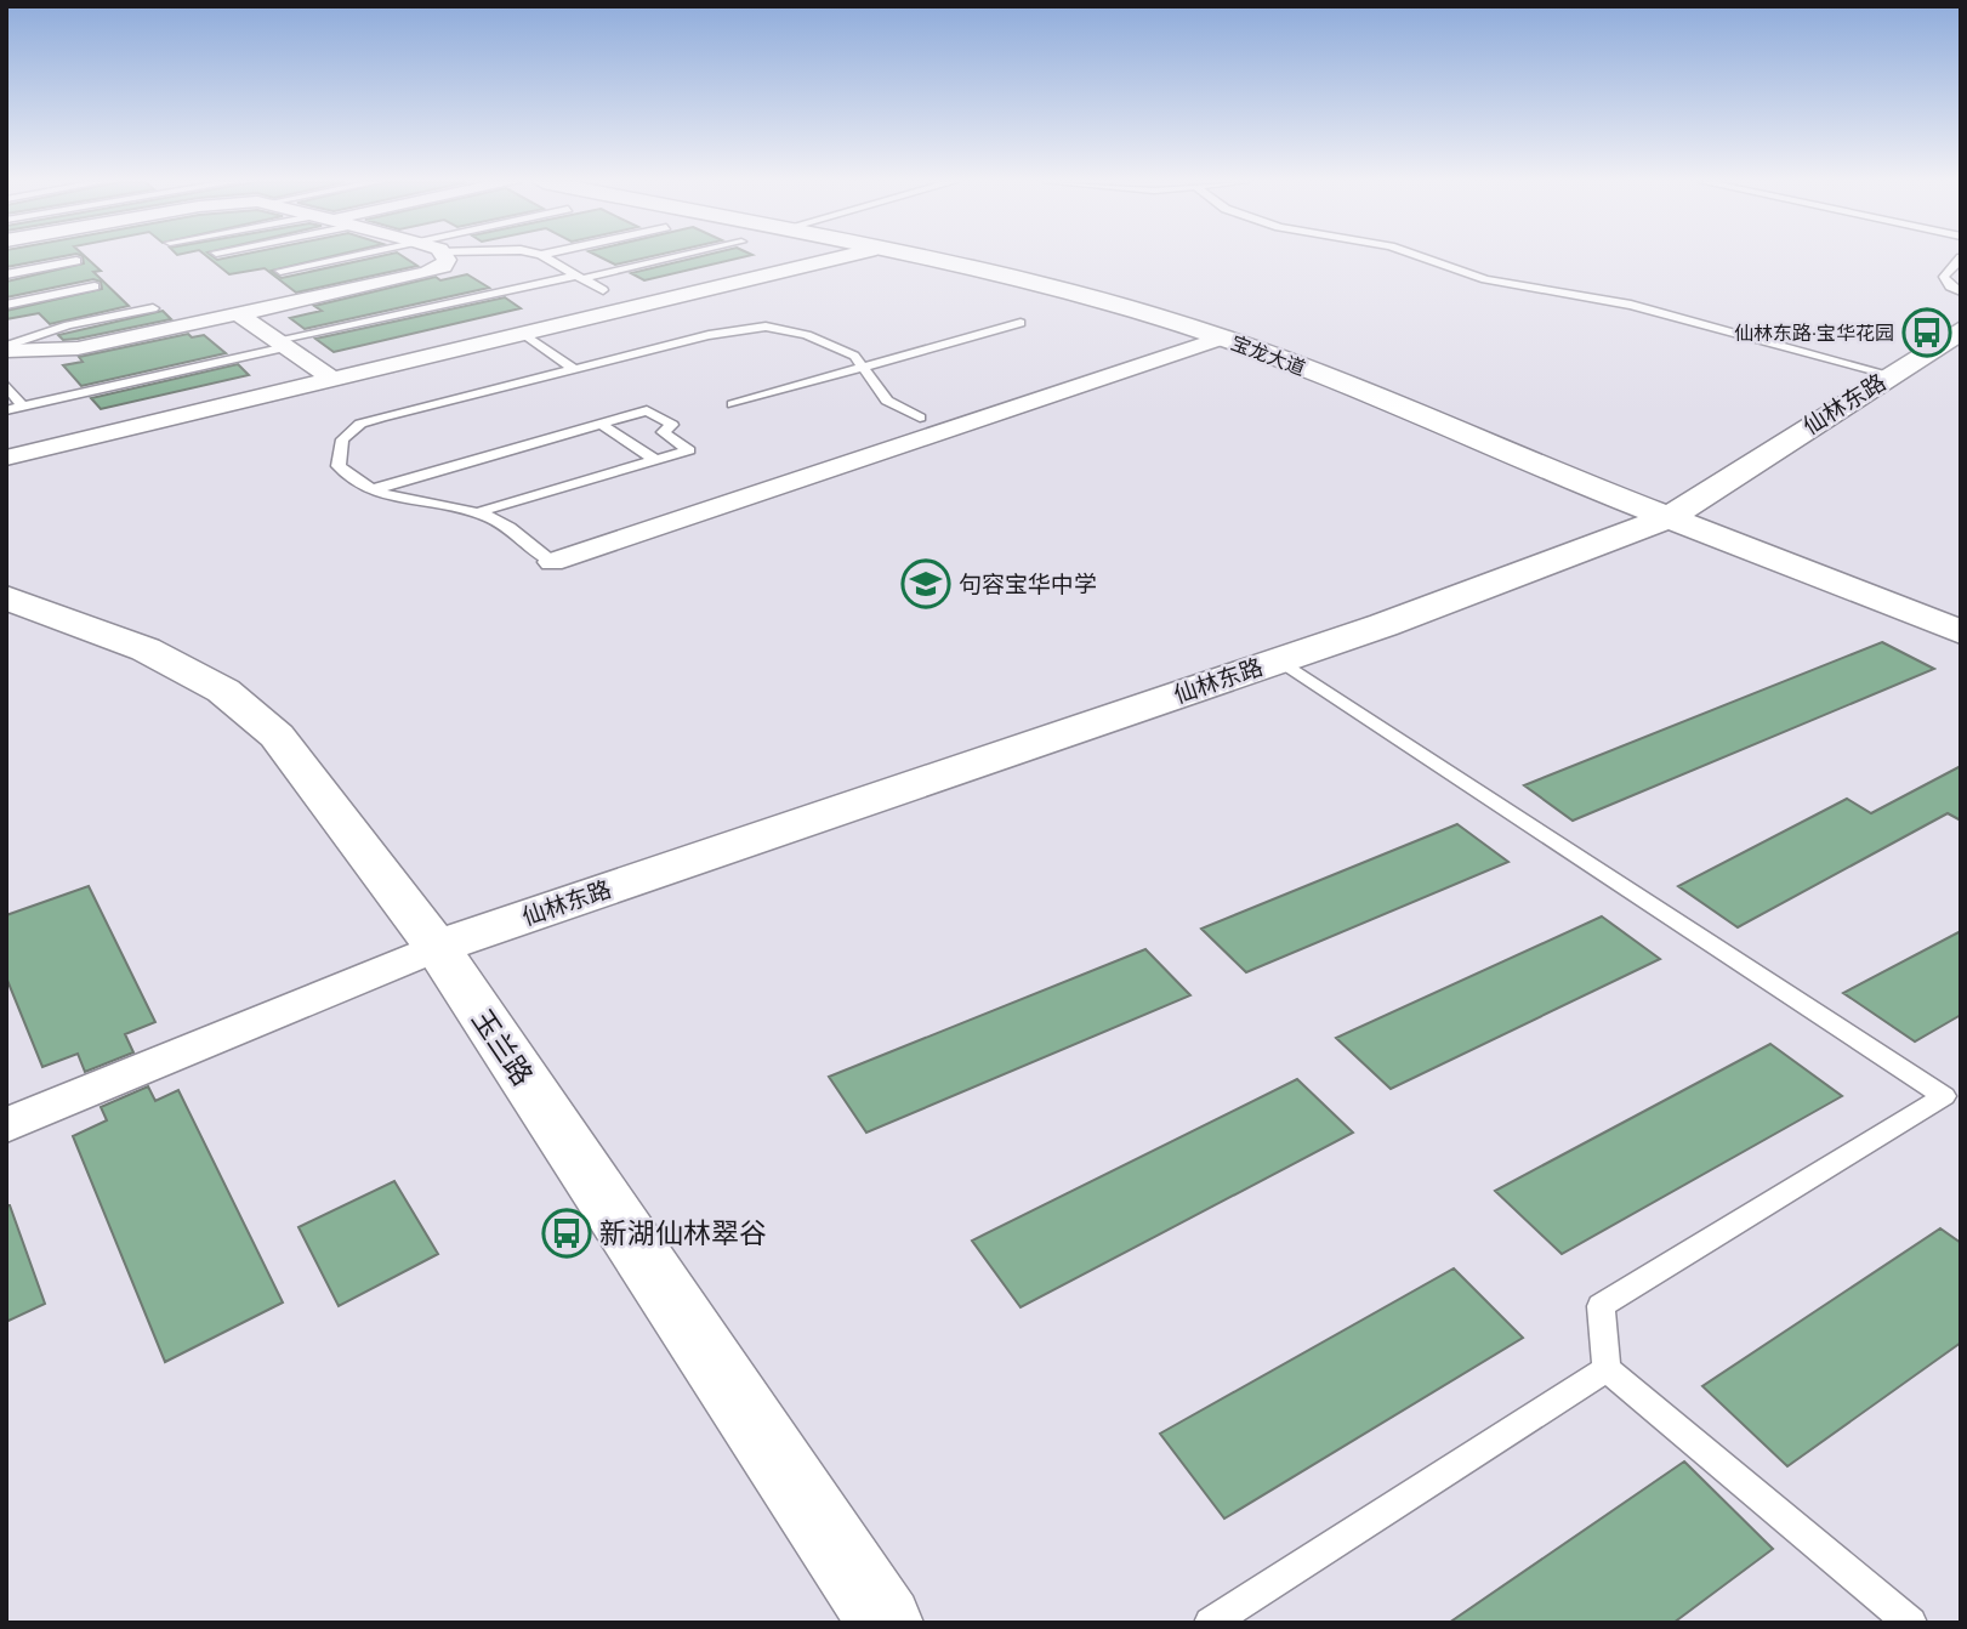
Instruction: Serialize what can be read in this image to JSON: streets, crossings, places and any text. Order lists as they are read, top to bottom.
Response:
{
  "streets": {
    "street": ["宝龙大道", "仙林东路", "玉兰路"]
  },
  "crossings": [
    ["宝龙大道", "仙林东路"],
    ["仙林东路", "玉兰路"]
  ],
  "places": {
    "bus stop": ["仙林东路·宝华花园", "新湖仙林翠谷"],
    "school or university": ["句容宝华中学"]
  }
}
